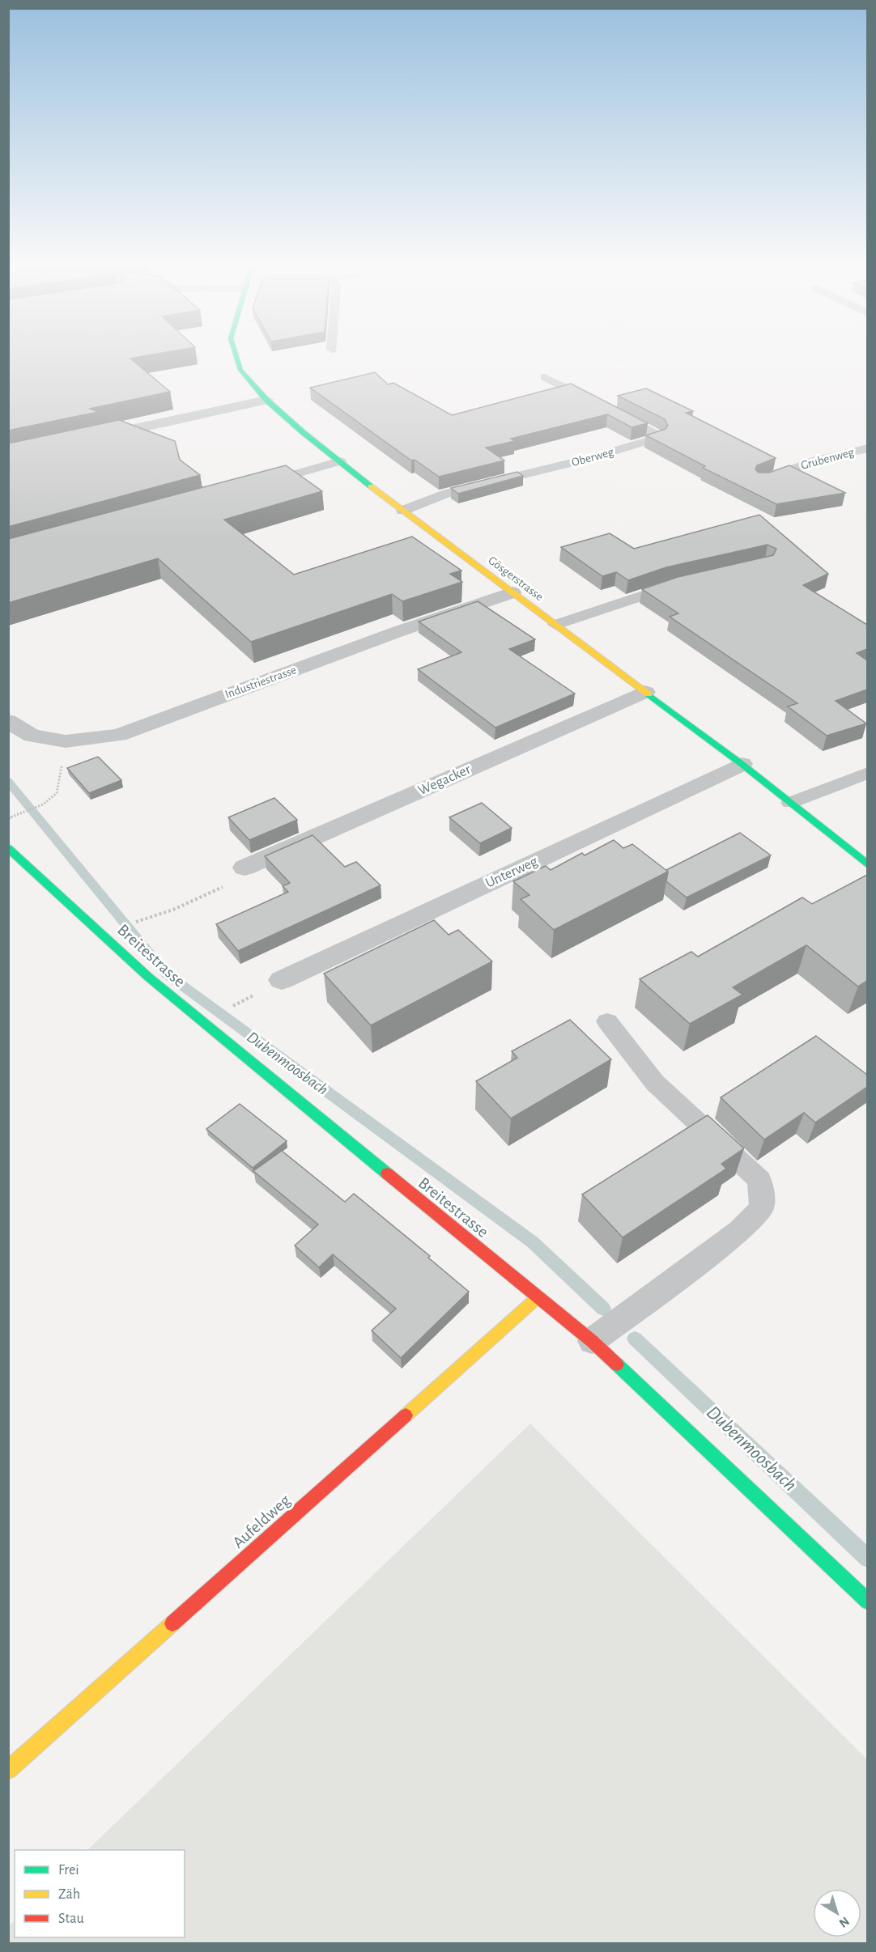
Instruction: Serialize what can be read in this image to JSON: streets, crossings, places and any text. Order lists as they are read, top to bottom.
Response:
{
  "streets": {
    "main road": ["Gösgerstrasse", "Breitestrasse", "Aufeldweg"],
    "street": ["Industriestrasse", "Wegacker", "Unterweg"],
    "lane": ["Oberweg", "Grubenweg"]
  },
  "crossings": [
    ["Oberweg", "Gösgerstrasse"],
    ["Gösgerstrasse", "Industriestrasse"],
    ["Gösgerstrasse", "Wegacker"],
    ["Gösgerstrasse", "Unterweg"],
    ["Breitestrasse", "Aufeldweg"]
  ],
  "water": ["Dubenmoosbach"],
  "legend": ["Frei", "Zäh", "Stau"],
  "north": "bottom right"
}
